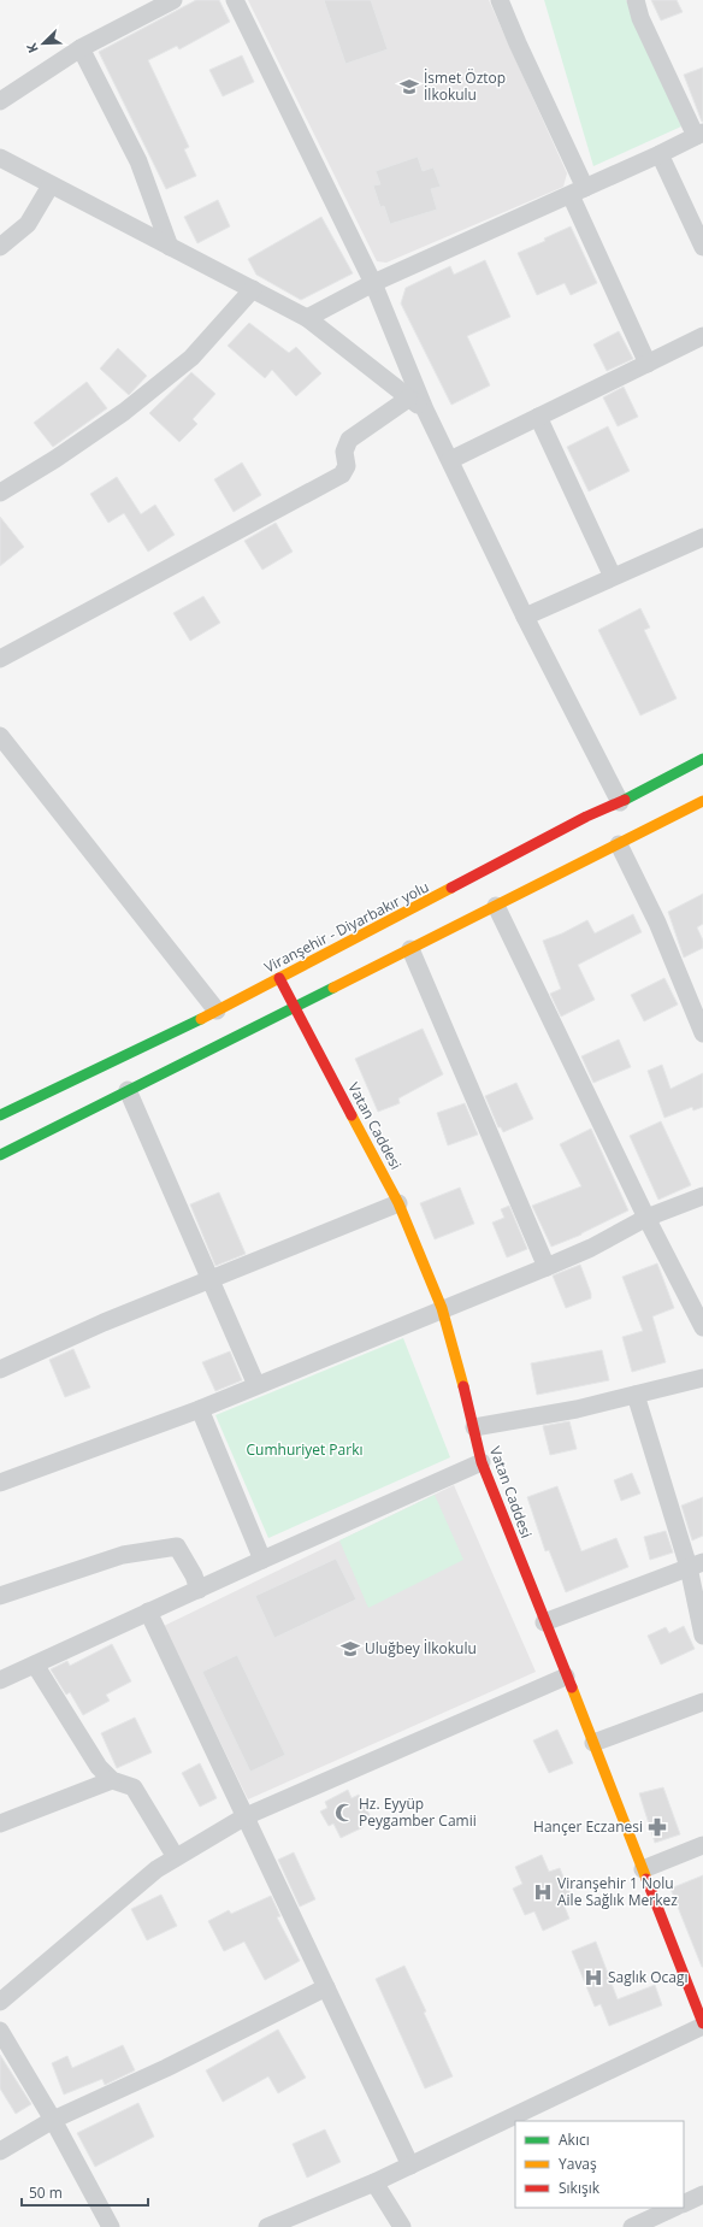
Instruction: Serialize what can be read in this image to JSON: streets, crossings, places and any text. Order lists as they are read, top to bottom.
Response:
{
  "streets": {
    "main road": ["Viranşehir - Diyarbakır yolu", "Vatan Caddesi"]
  },
  "crossings": [
    ["Viranşehir - Diyarbakır yolu", "Vatan Caddesi"]
  ],
  "parks": ["Cumhuriyet Parkı"],
  "places": {
    "school or university": ["İsmet Öztop İlkokulu", "Uluğbey İlkokulu"],
    "mosque": ["Hz. Eyyüp Peygamber Camii"],
    "pharmacy": ["Hançer Eczanesi"],
    "hospital": ["Viranşehir 1 Nolu Aile Sağlık Merkez", "Saglık Ocagı"]
  },
  "legend": ["Akıcı", "Yavaş", "Sıkışık"],
  "scale_bar": "50 m",
  "north": "bottom left"
}
